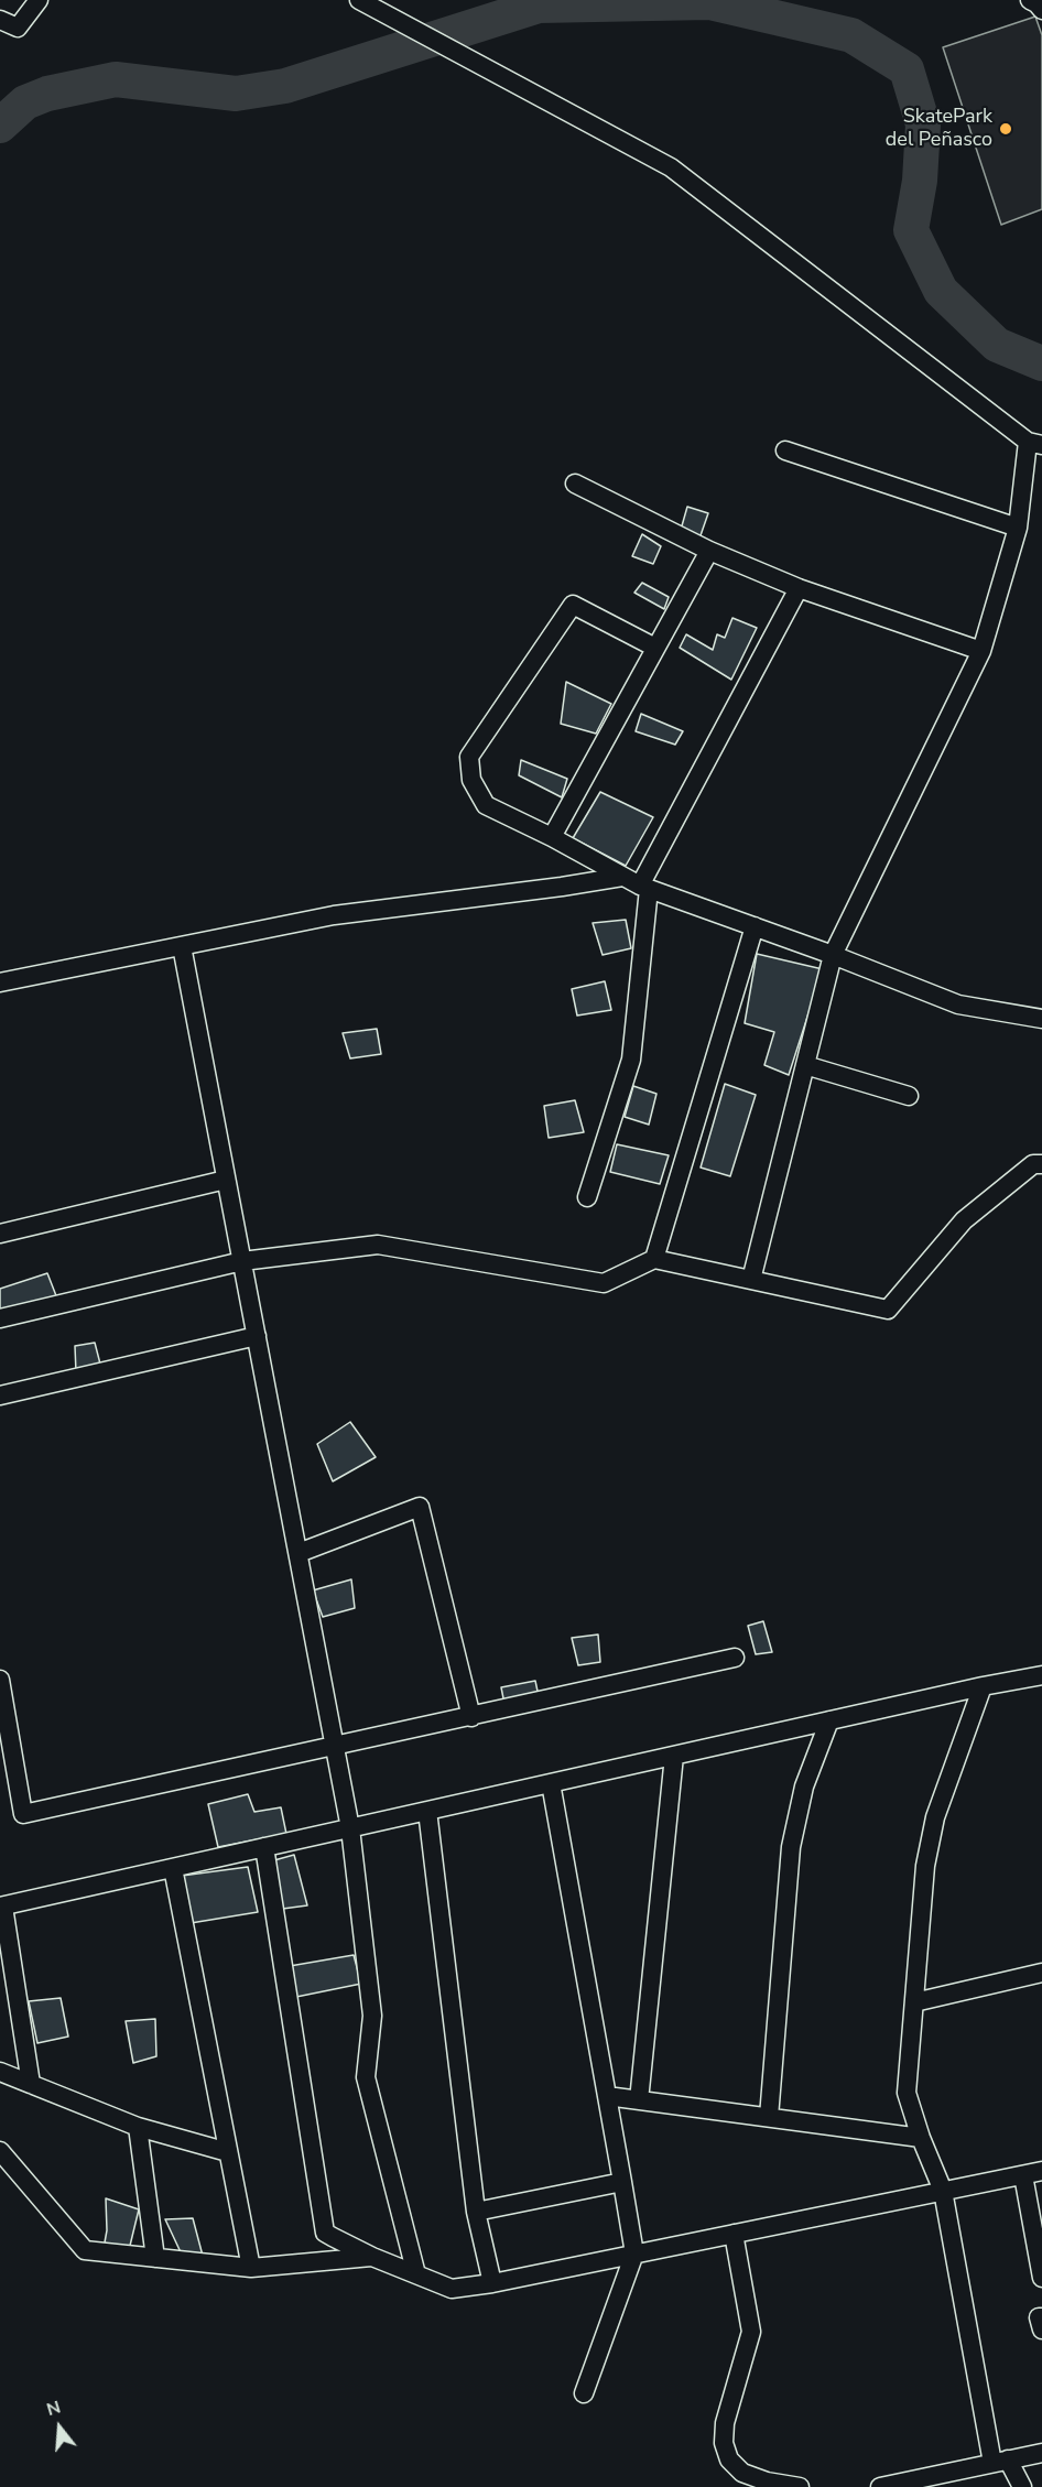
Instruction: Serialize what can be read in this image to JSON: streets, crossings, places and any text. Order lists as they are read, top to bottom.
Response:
{
  "places": ["SkatePark del Peñasco"],
  "north": "top"
}
